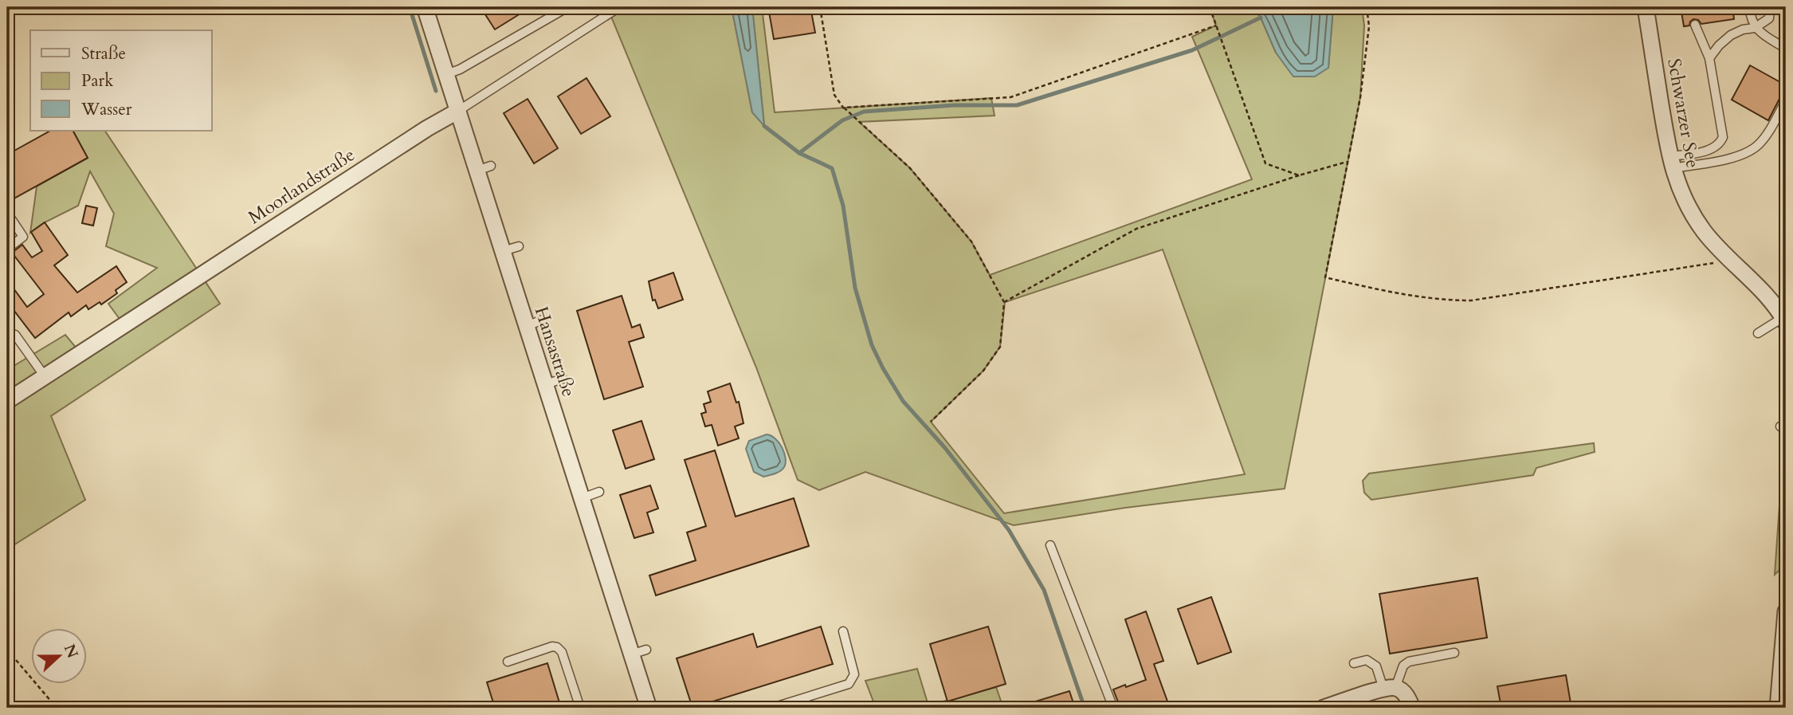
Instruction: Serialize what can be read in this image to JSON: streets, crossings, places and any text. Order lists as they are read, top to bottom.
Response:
{
  "streets": {
    "street": ["Schwarzer See", "Moorlandstraße", "Hansastraße"]
  },
  "crossings": [
    ["Moorlandstraße", "Hansastraße"]
  ],
  "legend": ["Straße", "Park", "Wasser"],
  "north": "right"
}
